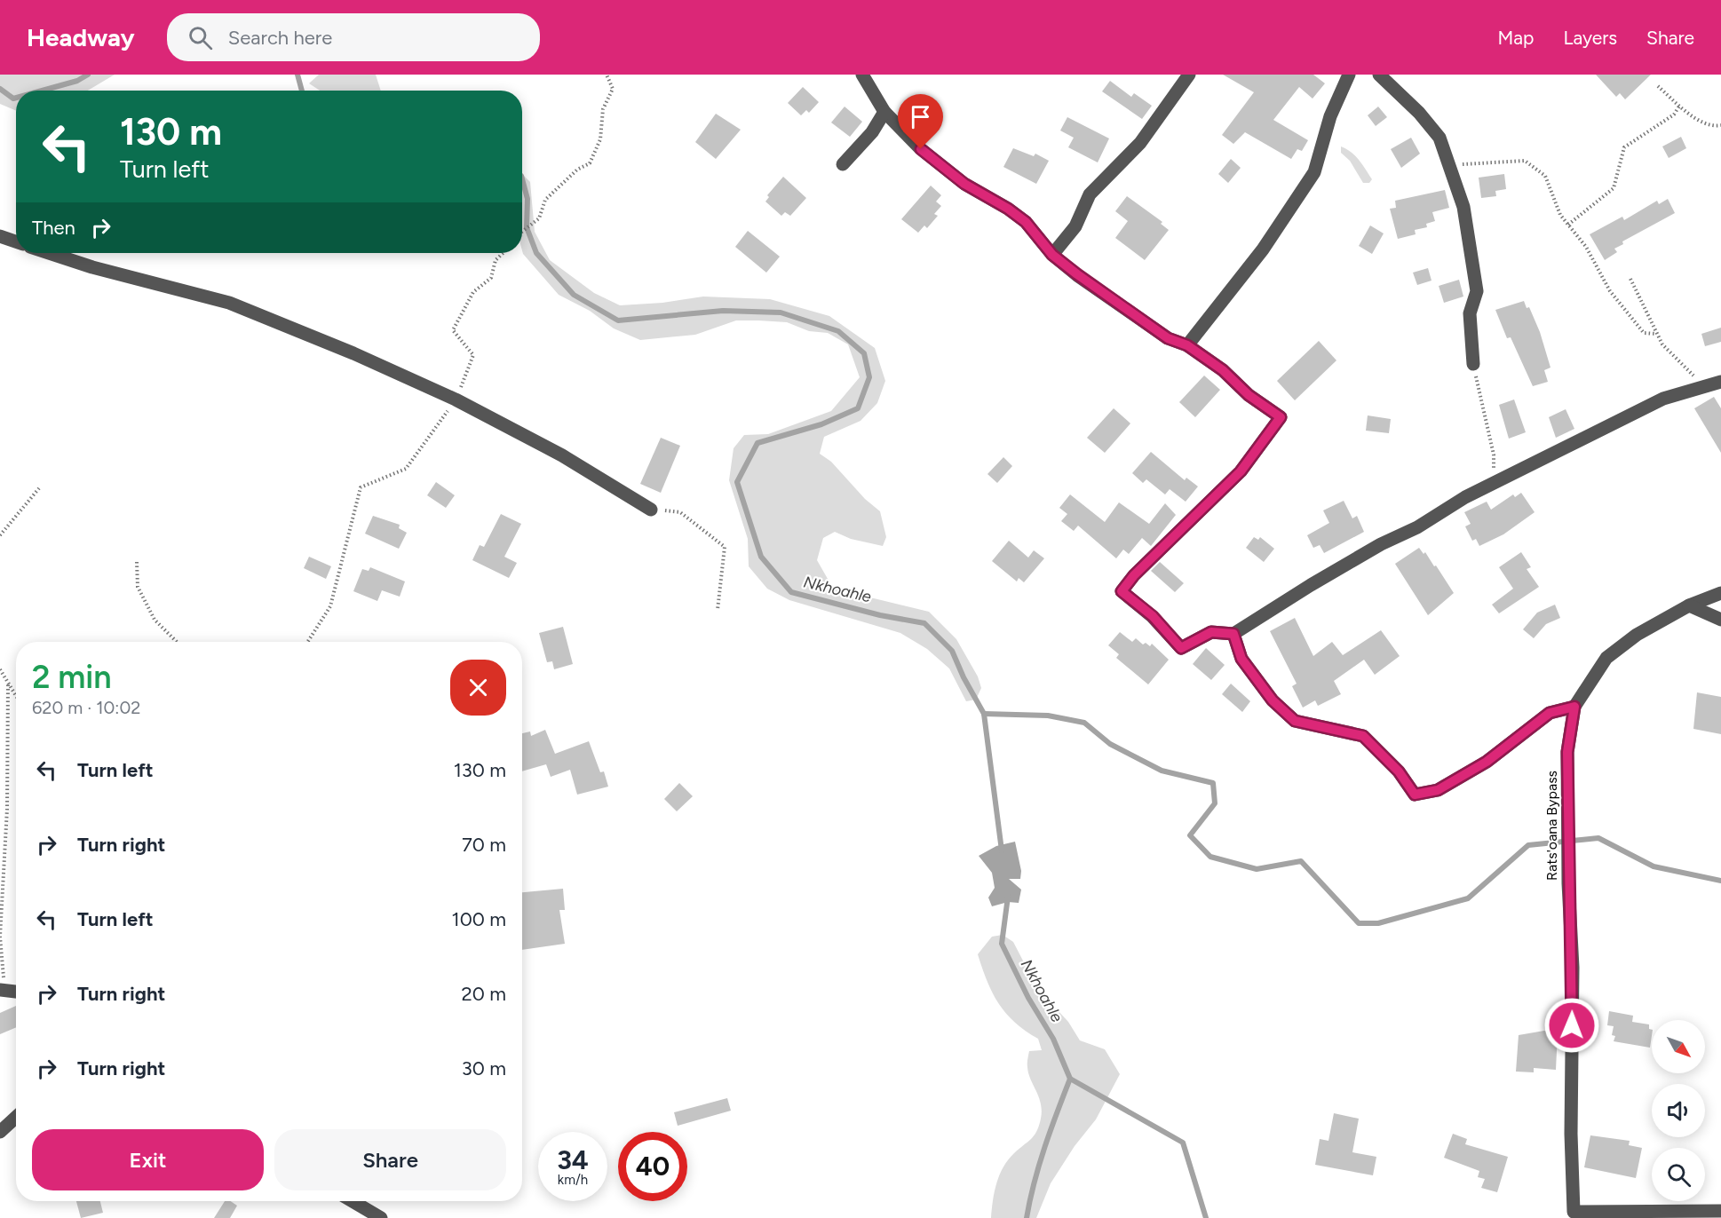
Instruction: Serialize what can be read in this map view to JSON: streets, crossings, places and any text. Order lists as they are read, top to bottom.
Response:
{
  "streets": {
    "street": ["Rats'oana Bypass"]
  },
  "water": ["Nkhoahle"],
  "north": "bottom right",
  "page": {
    "header": "Headway",
    "search": "Search here",
    "nav": ["Map", "Layers", "Share"],
    "turn": ["130 m", "Turn left"],
    "then": "Then",
    "heading": ["2 min", "620 m · 10:02"],
    "list": [
      {
        "name": "Turn left",
        "value": "130 m"
      },
      {
        "name": "Turn right",
        "value": "70 m"
      },
      {
        "name": "Turn left",
        "value": "100 m"
      },
      {
        "name": "Turn right",
        "value": "20 m"
      },
      {
        "name": "Turn right",
        "value": "30 m"
      }
    ],
    "buttons": ["Exit", "Share"],
    "speed": "34 km/h",
    "limit": "40"
  }
}
